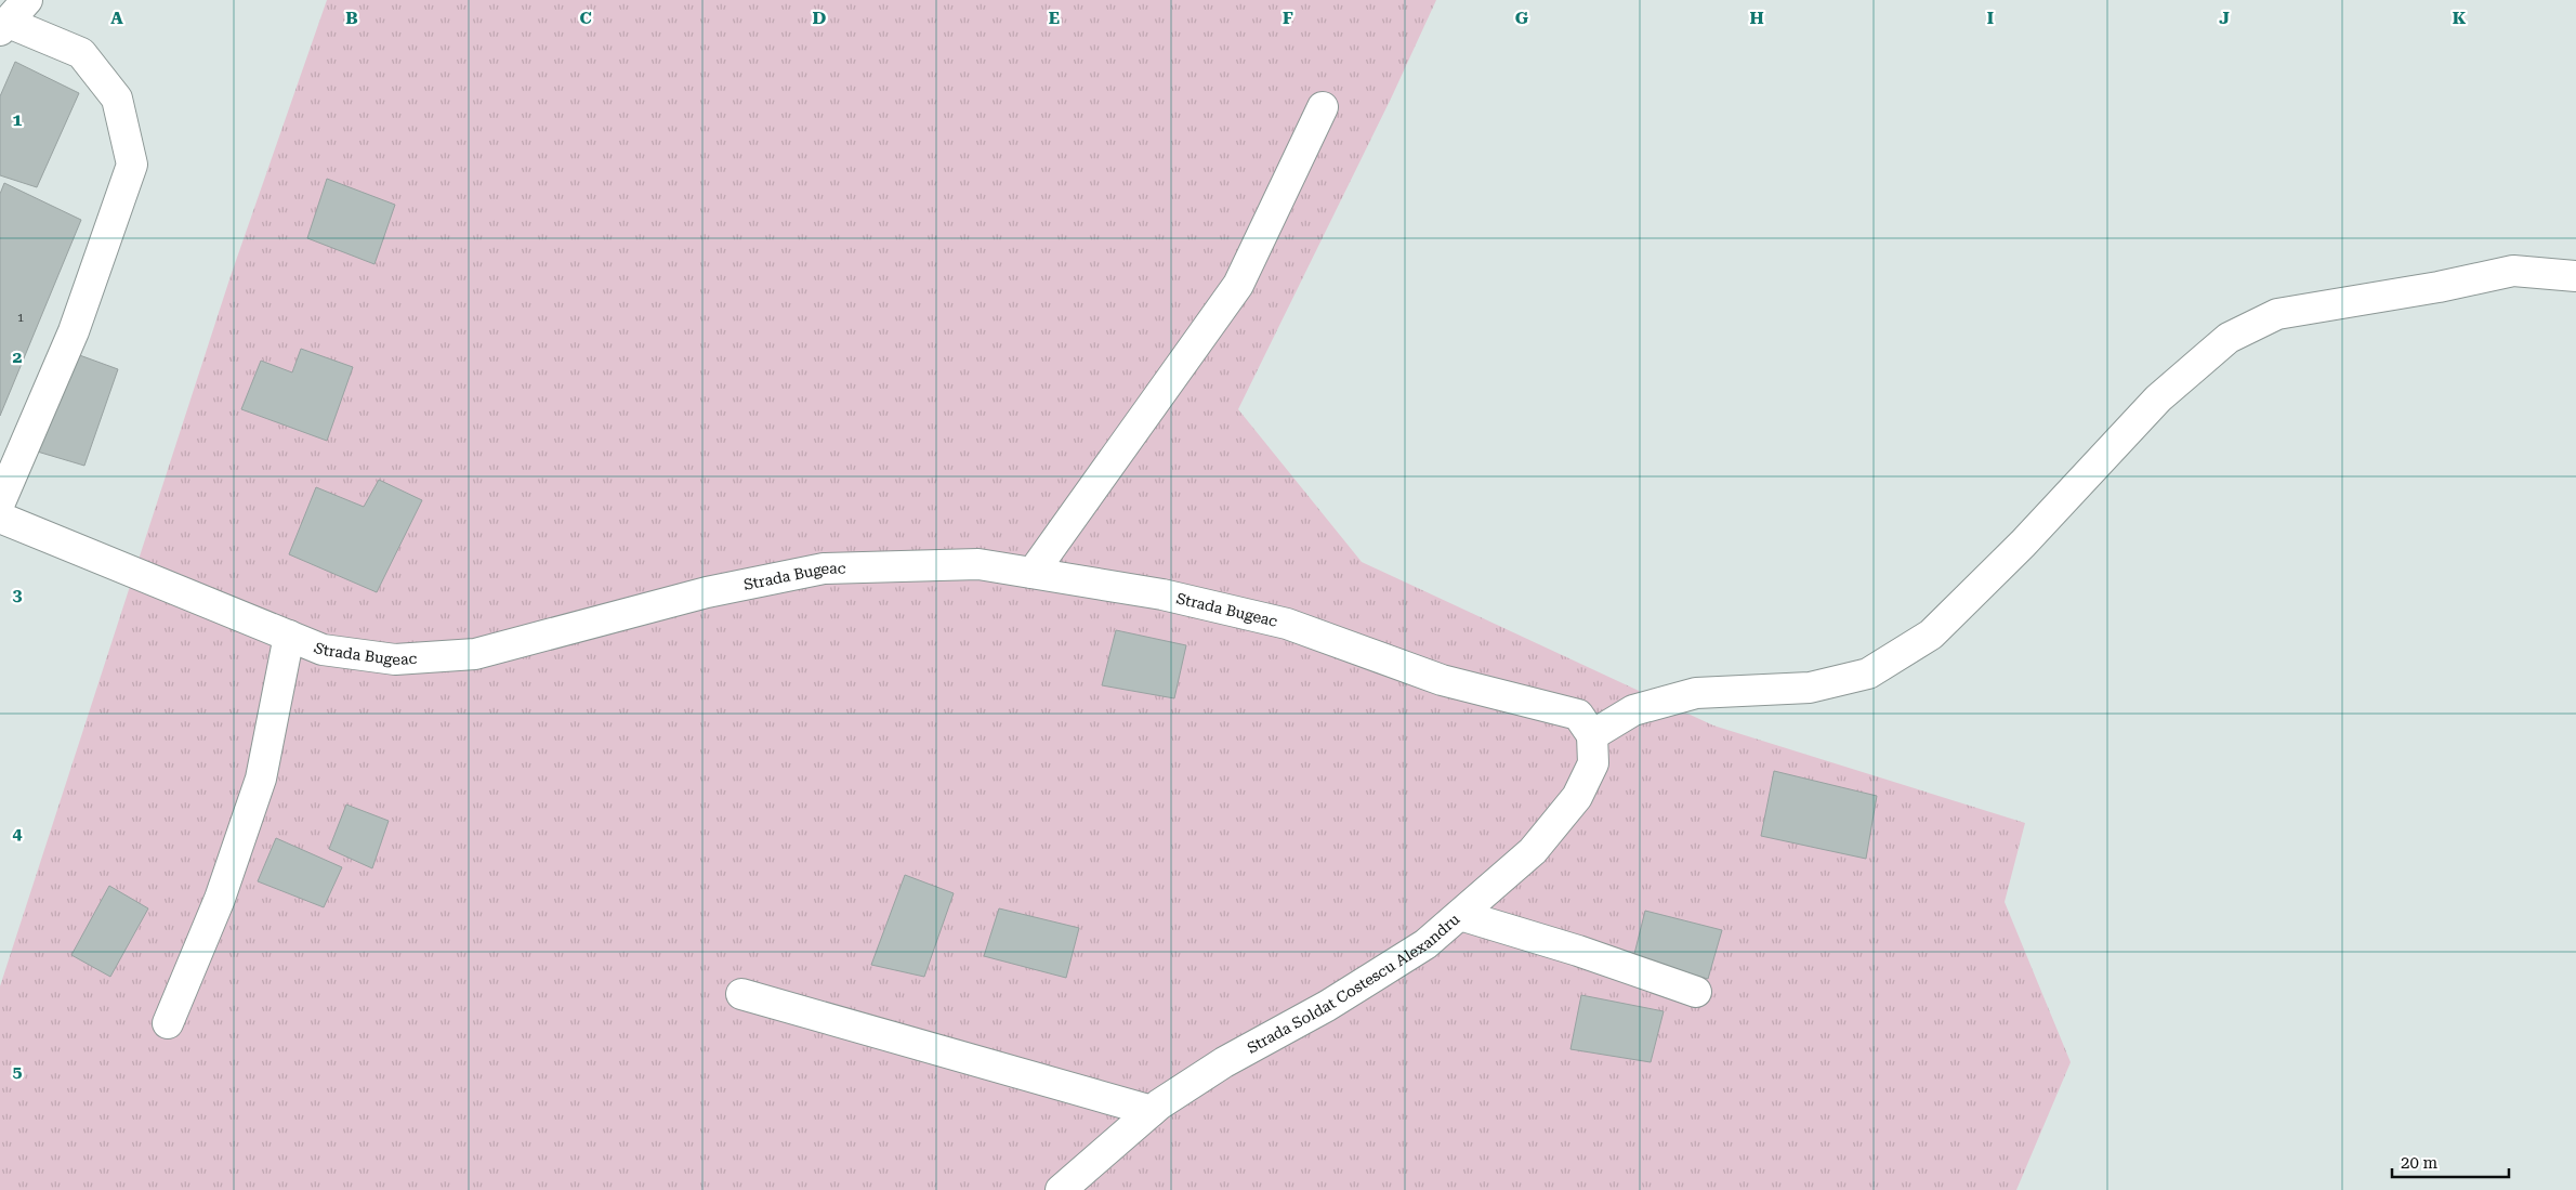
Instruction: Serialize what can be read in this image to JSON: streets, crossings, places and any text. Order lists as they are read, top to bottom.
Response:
{
  "streets": {
    "street": ["Strada Bugeac", "Strada Soldat Costescu Alexandru"]
  },
  "crossings": [
    ["Strada Bugeac", "Strada Soldat Costescu Alexandru"]
  ],
  "house_numbers": ["1"],
  "scale_bar": "20 m",
  "grid": {
    "columns": [
      "A",
      "B",
      "C",
      "D",
      "E",
      "F",
      "G",
      "H",
      "I",
      "J",
      "K"
    ],
    "rows": [
      "1",
      "2",
      "3",
      "4",
      "5"
    ]
  }
}
